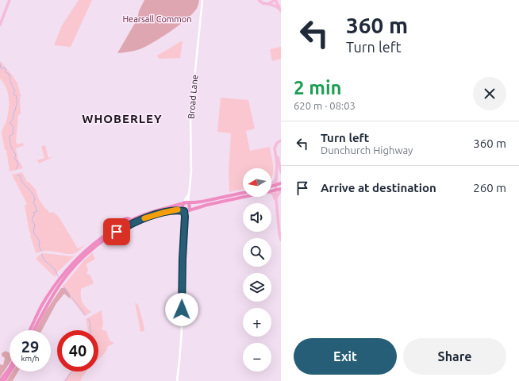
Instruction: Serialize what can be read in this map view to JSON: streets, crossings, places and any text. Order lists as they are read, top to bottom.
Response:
{
  "streets": {
    "street": ["Broad Lane"]
  },
  "districts": ["WHOBERLEY"],
  "parks": ["Hearsall Common"],
  "north": "left",
  "page": {
    "turn": ["360 m", "Turn left"],
    "heading": ["2 min", "620 m · 08:03"],
    "list": [
      {
        "name": "Turn left",
        "note": "Dunchurch Highway",
        "value": "360 m"
      },
      {
        "name": "Arrive at destination",
        "value": "260 m"
      }
    ],
    "map_buttons": ["+", "−"],
    "speed": "29 km/h",
    "limit": "40",
    "buttons": ["Exit", "Share"]
  }
}
